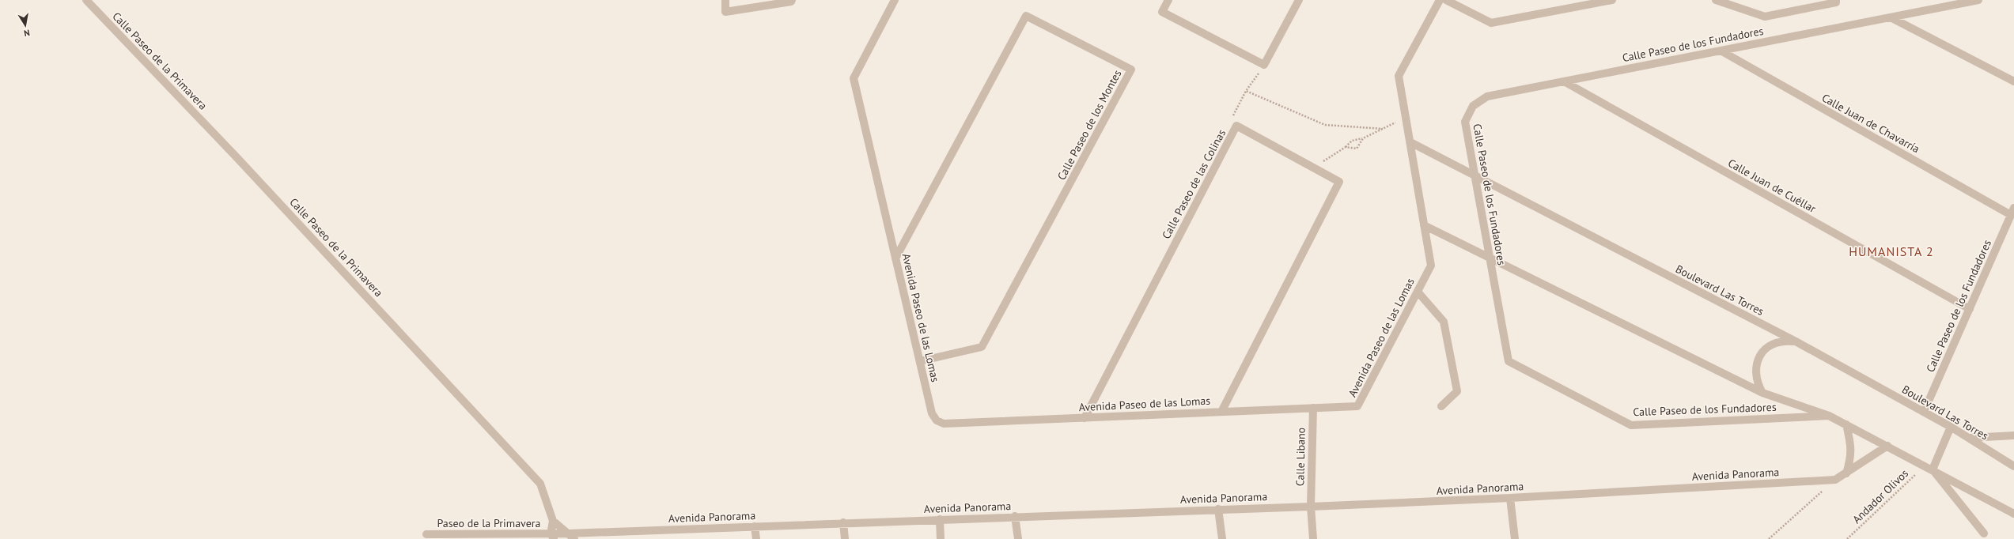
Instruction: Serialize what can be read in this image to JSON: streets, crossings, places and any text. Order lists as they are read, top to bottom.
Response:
{
  "streets": {
    "street": [
      "Calle Paseo de los Fundadores",
      "Calle Paseo de la Primavera",
      "Calle Juan de Chavarría",
      "Calle Paseo de los Montes",
      "Calle Paseo de las Colinas",
      "Calle Juan de Cuéllar",
      "Boulevard Las Torres",
      "Avenida Paseo de las Lomas",
      "Calle Libano",
      "Avenida Panorama",
      "Paseo de la Primavera"
    ],
    "path": ["Andador Olivos"]
  },
  "crossings": [
    ["Calle Paseo de los Fundadores", "Calle Juan de Chavarría"],
    ["Calle Paseo de los Fundadores", "Calle Juan de Cuéllar"],
    ["Calle Paseo de los Fundadores", "Boulevard Las Torres"],
    ["Calle Paseo de la Primavera", "Avenida Panorama"],
    ["Calle Paseo de la Primavera", "Paseo de la Primavera"],
    ["Calle Paseo de los Montes", "Avenida Paseo de las Lomas"],
    ["Calle Paseo de las Colinas", "Avenida Paseo de las Lomas"],
    ["Boulevard Las Torres", "Avenida Paseo de las Lomas"],
    ["Avenida Paseo de las Lomas", "Calle Libano"],
    ["Calle Libano", "Avenida Panorama"],
    ["Avenida Panorama", "Paseo de la Primavera"]
  ],
  "districts": ["HUMANISTA 2"],
  "north": "bottom"
}
